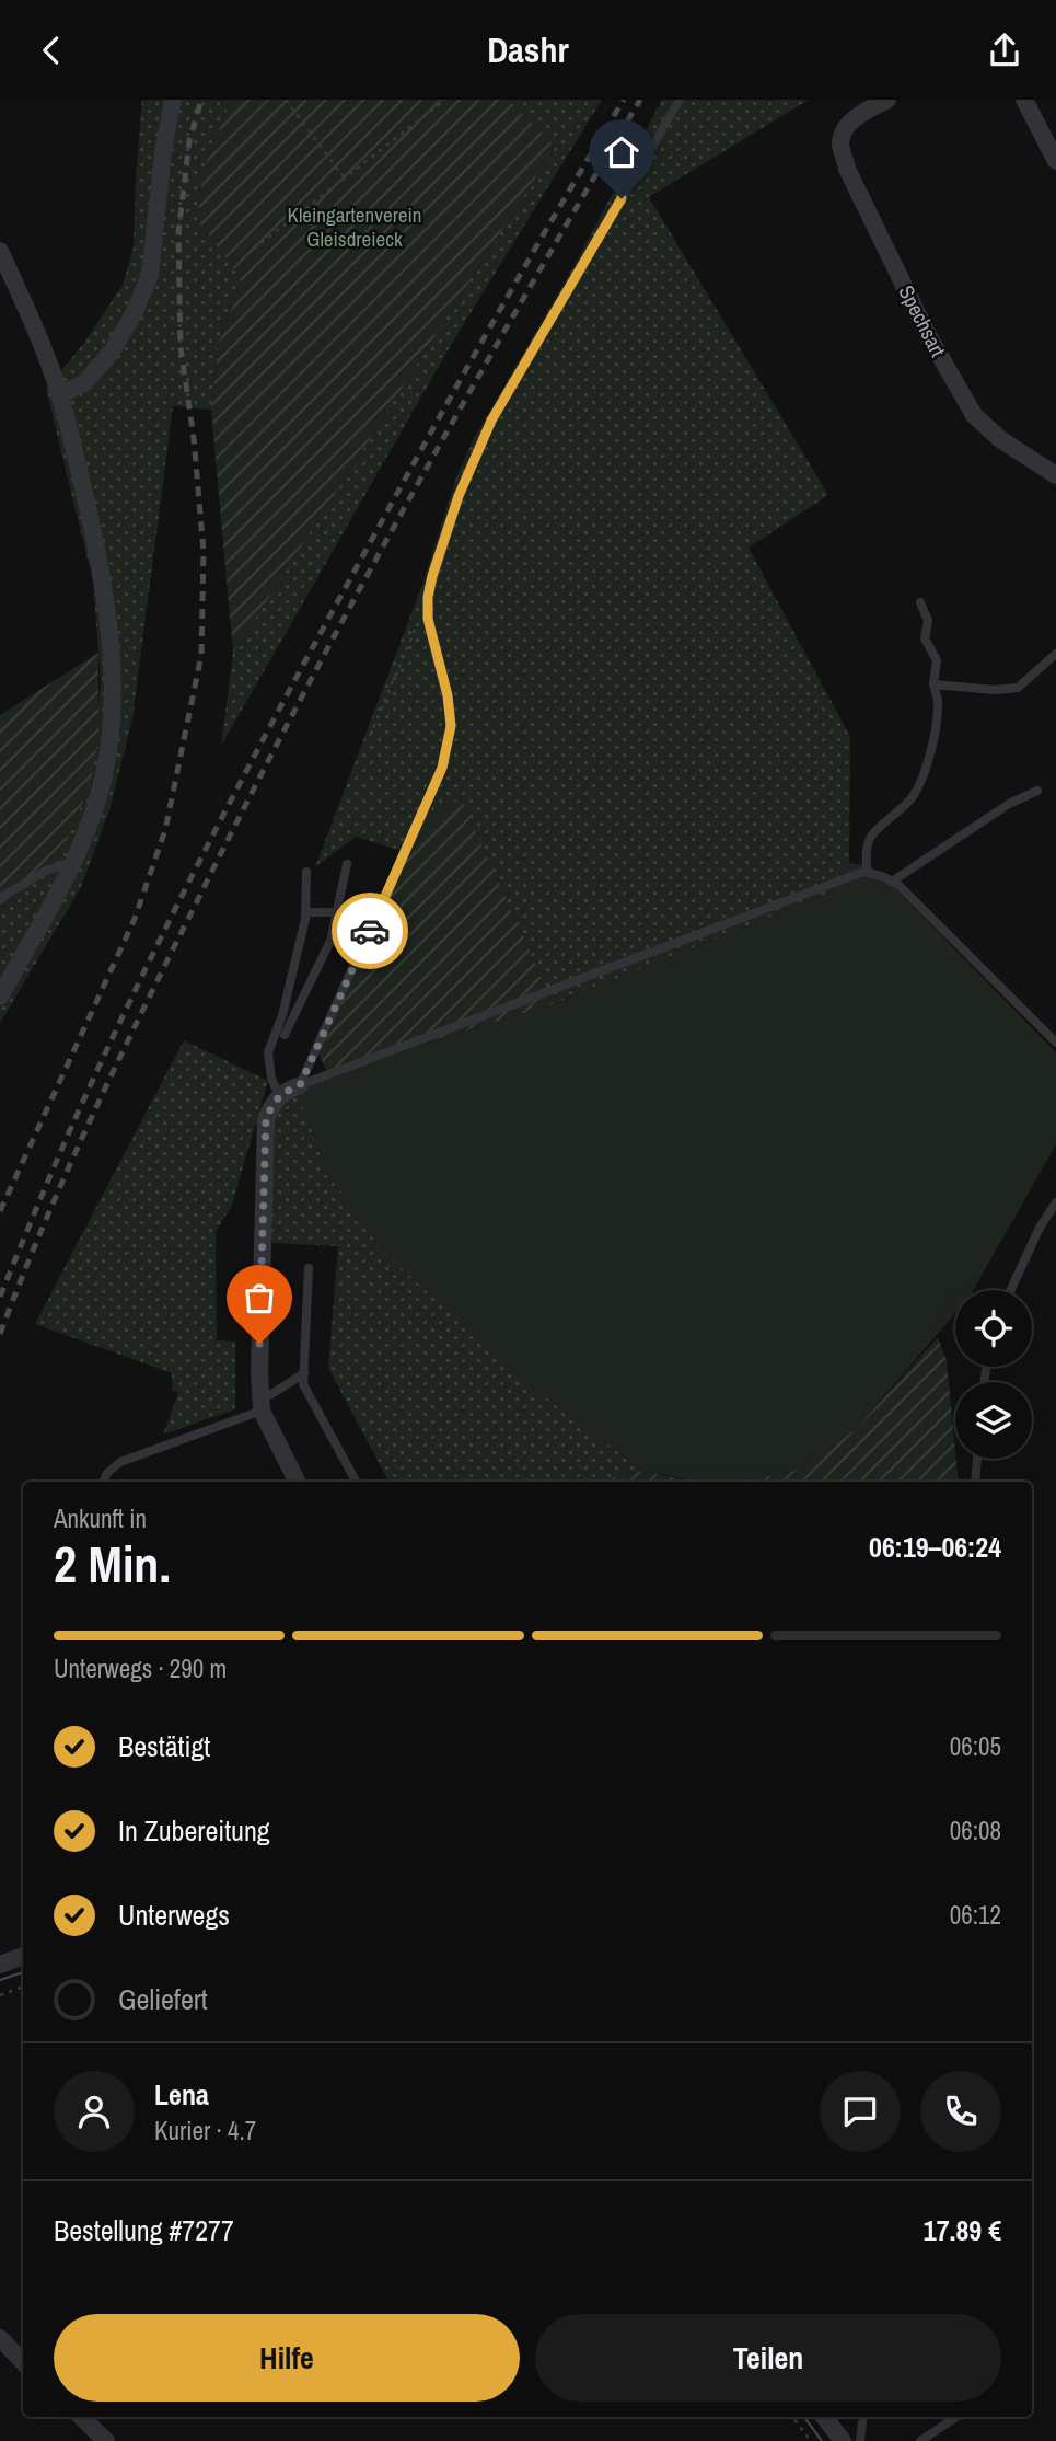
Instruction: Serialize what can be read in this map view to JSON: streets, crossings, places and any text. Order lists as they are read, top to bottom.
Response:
{
  "streets": {
    "street": ["Spechsart"]
  },
  "parks": ["Kleingartenverein Gleisdreieck"],
  "page": {
    "header": "Dashr",
    "heading": ["2 Min.", "Ankunft in", "06:19–06:24"],
    "panel": [
      "Lena",
      "Kurier · 4.7",
      "Bestellung #7277",
      "17.89 €"
    ],
    "bar": "Unterwegs · 290 m",
    "list": [
      ["Bestätigt", "06:05"],
      ["In Zubereitung", "06:08"],
      ["Unterwegs", "06:12"],
      "Geliefert"
    ],
    "buttons": ["Hilfe", "Teilen"]
  }
}
